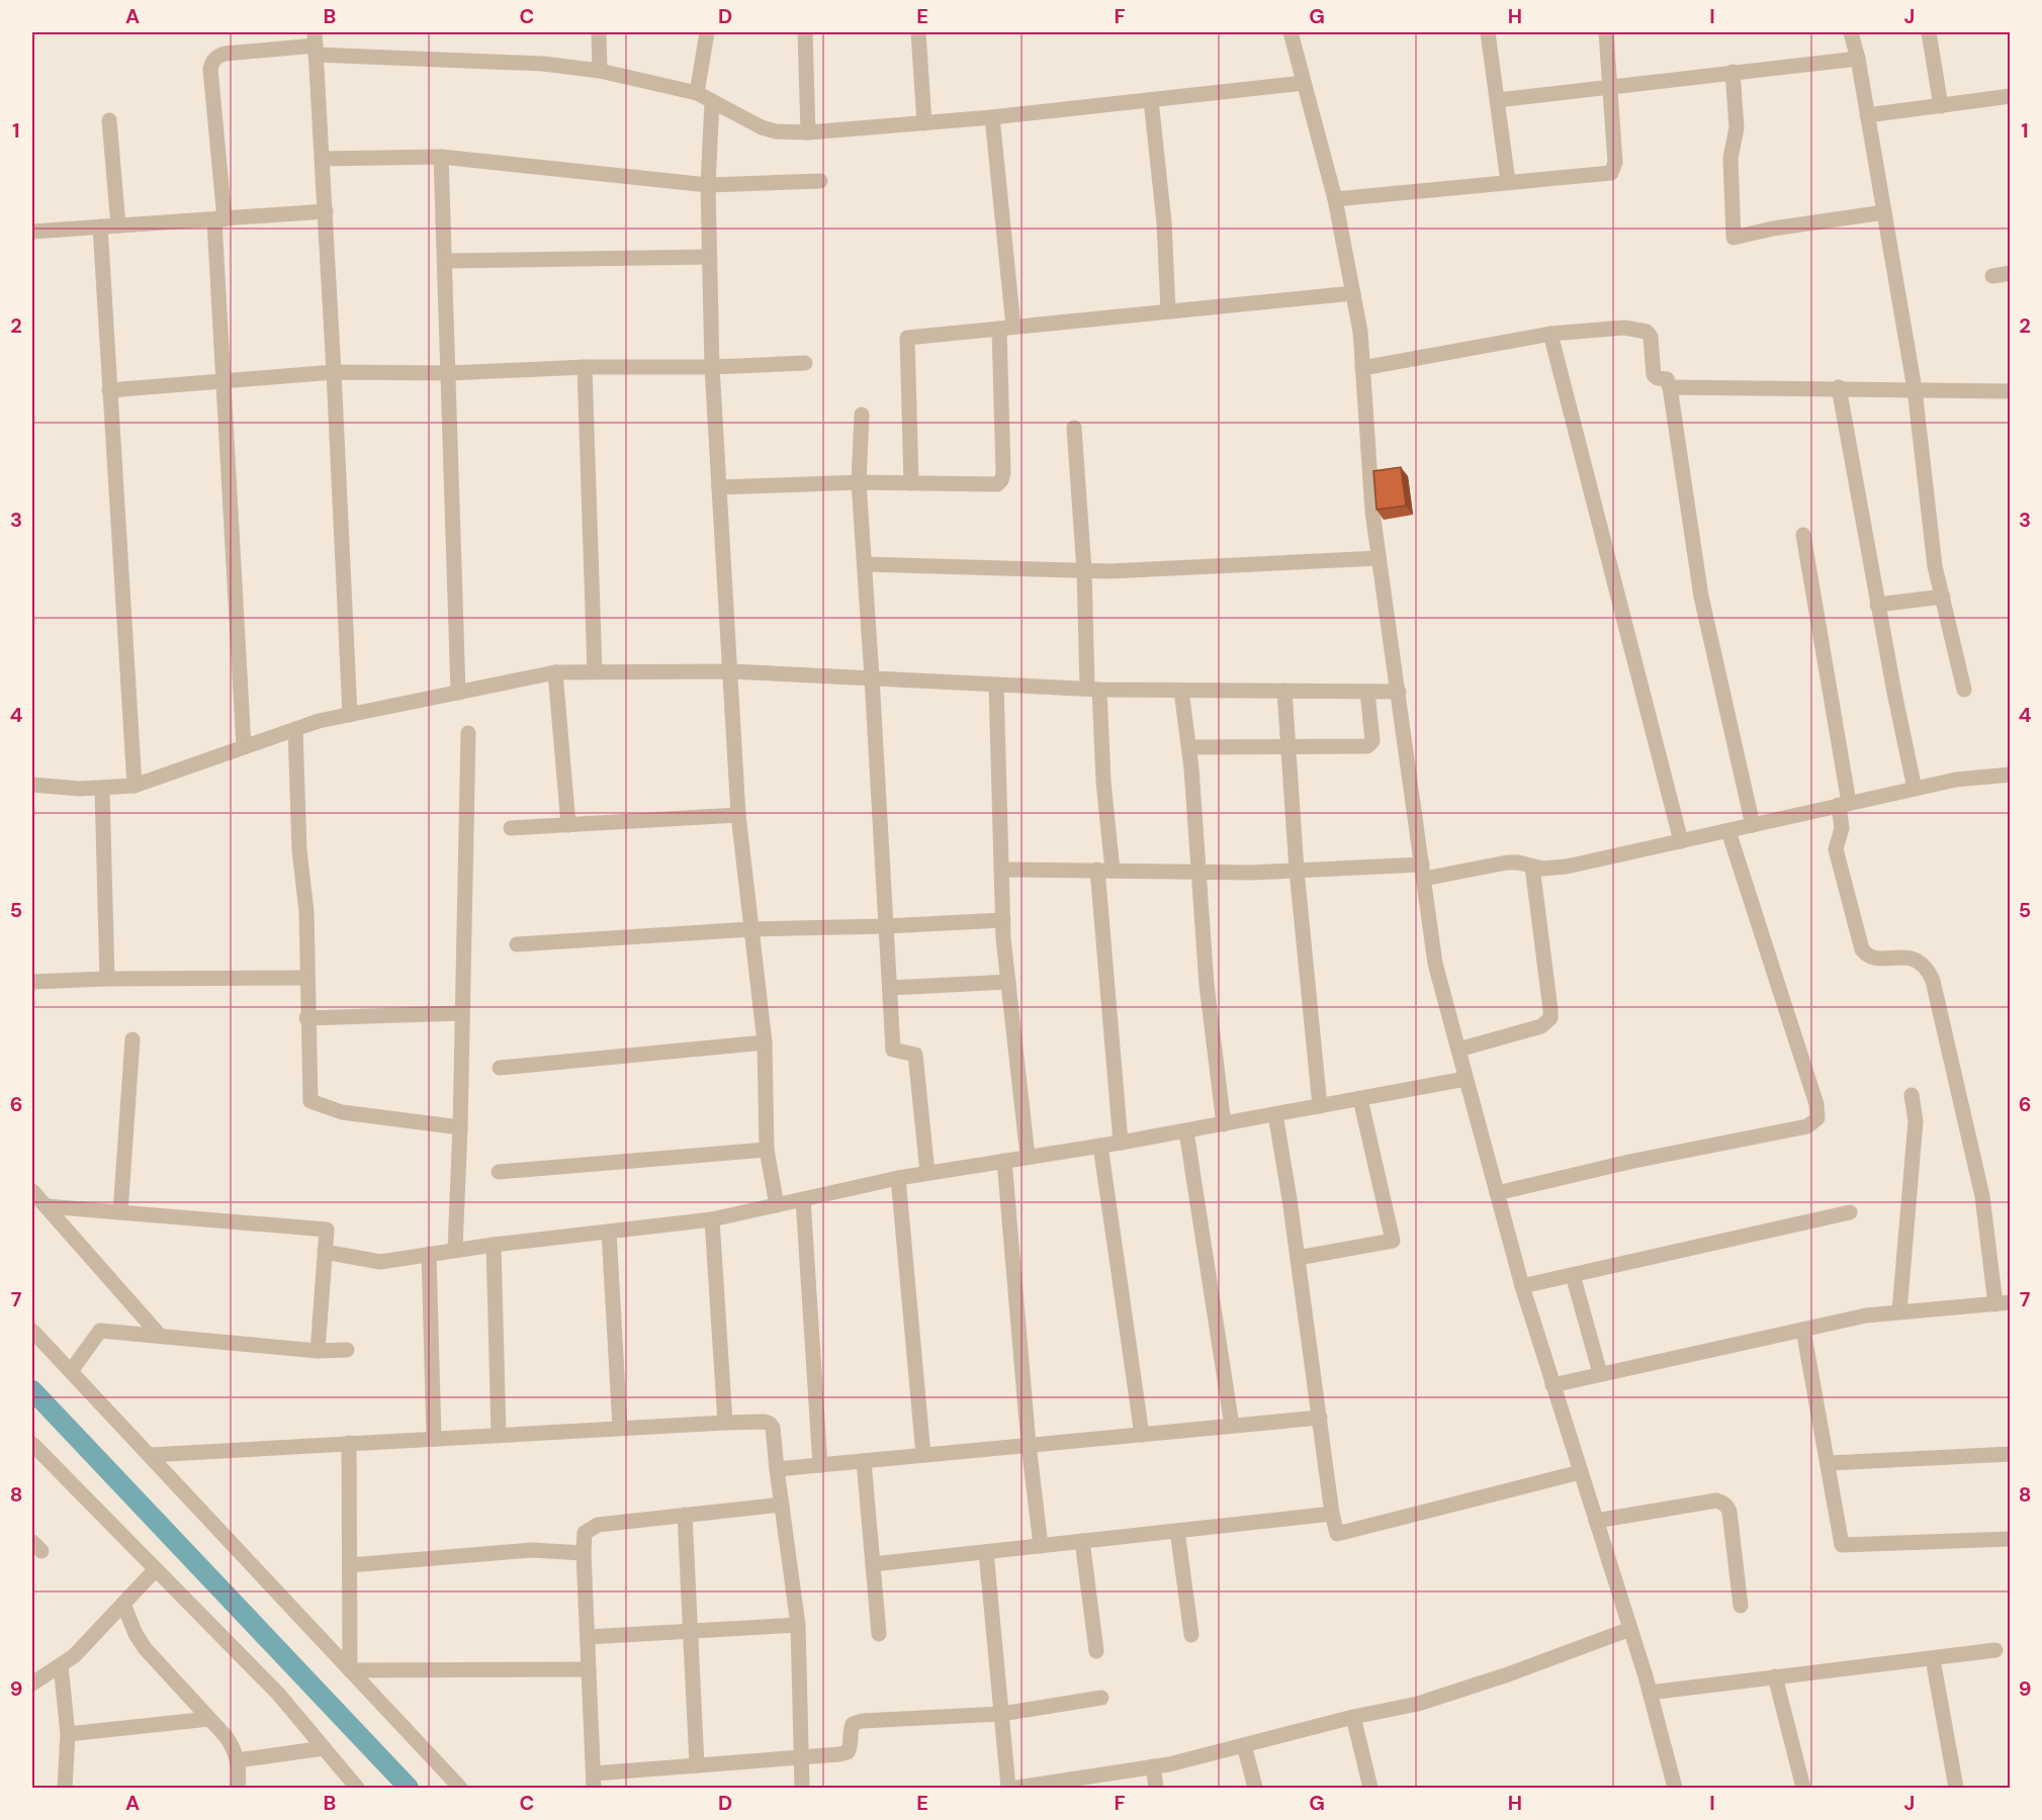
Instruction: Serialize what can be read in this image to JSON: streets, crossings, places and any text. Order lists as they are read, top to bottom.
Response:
{
  "grid": {
    "columns": [
      "A",
      "B",
      "C",
      "D",
      "E",
      "F",
      "G",
      "H",
      "I",
      "J"
    ],
    "rows": [
      "1",
      "2",
      "3",
      "4",
      "5",
      "6",
      "7",
      "8",
      "9"
    ]
  }
}
